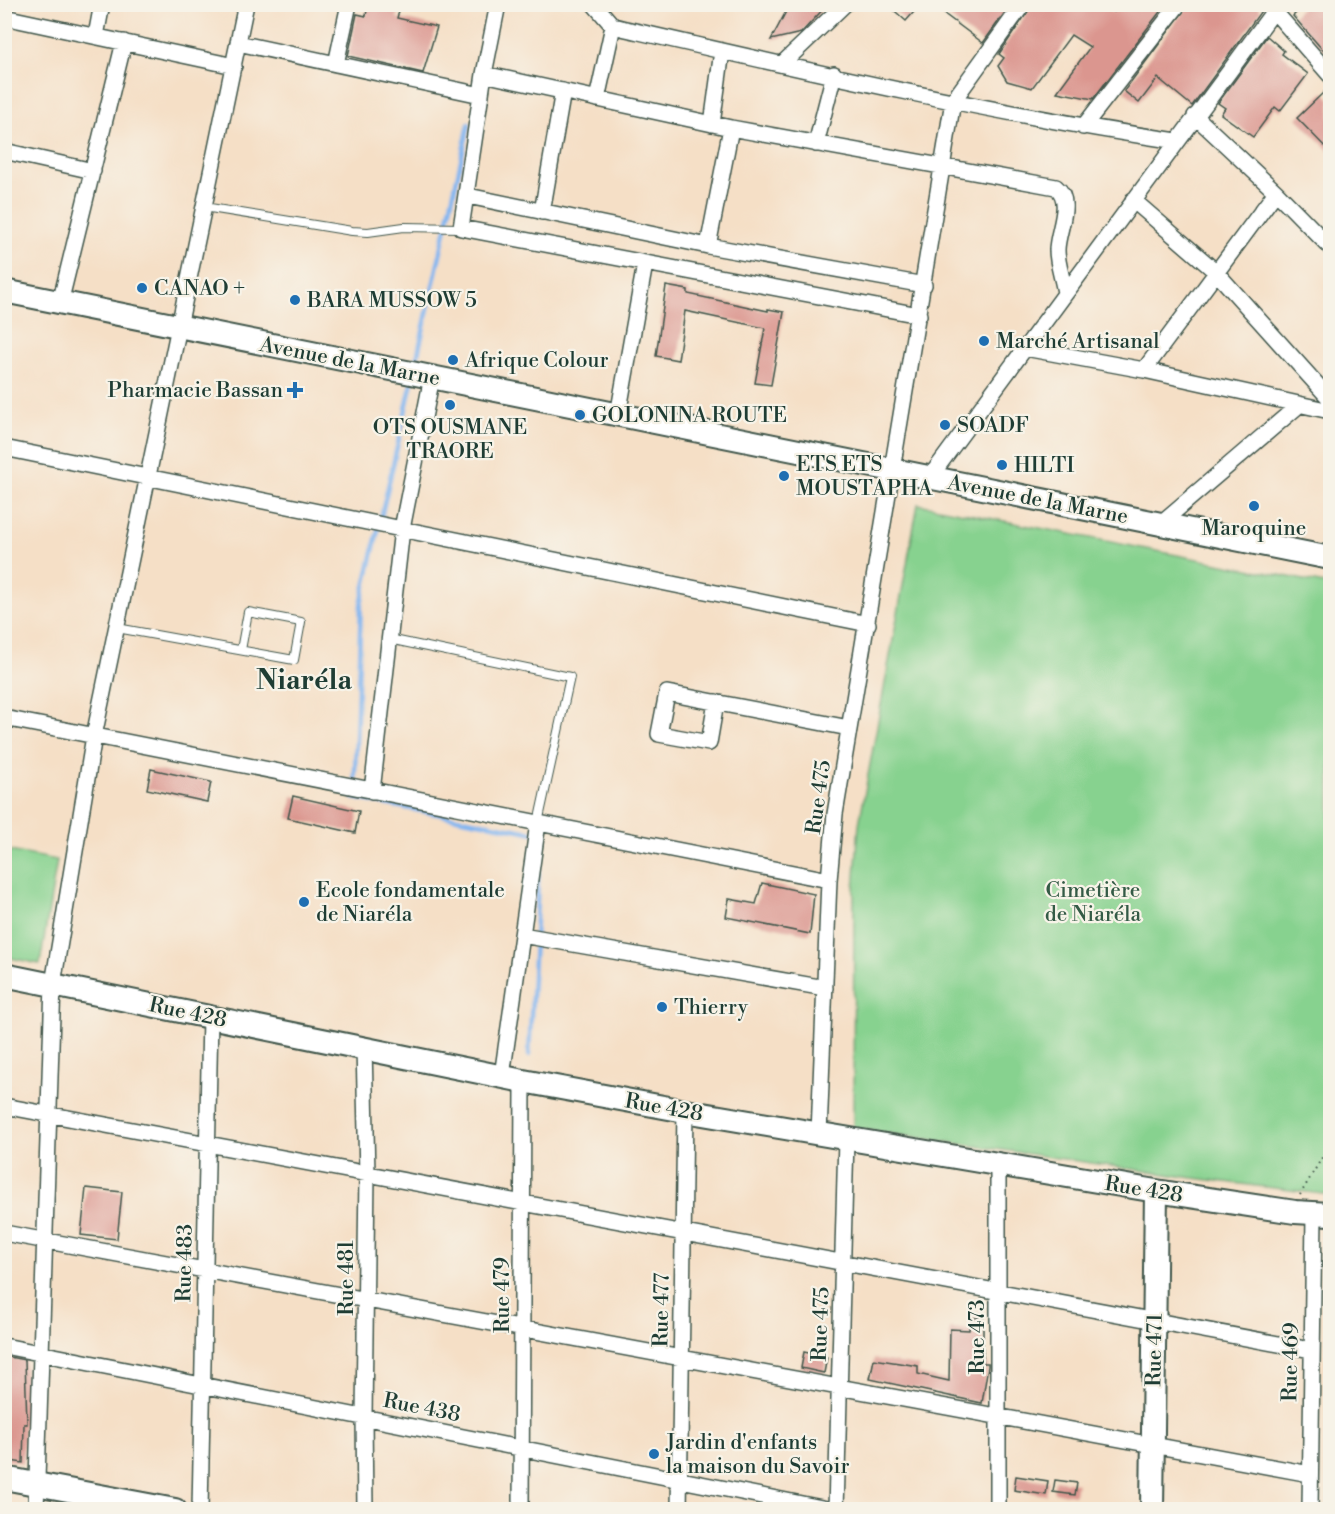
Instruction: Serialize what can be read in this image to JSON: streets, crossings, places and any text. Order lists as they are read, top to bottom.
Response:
{
  "streets": {
    "street": [
      "Avenue de la Marne",
      "Rue 475",
      "Rue 428",
      "Rue 483",
      "Rue 481",
      "Rue 479",
      "Rue 477",
      "Rue 473",
      "Rue 471",
      "Rue 469",
      "Rue 438"
    ]
  },
  "crossings": [
    ["Avenue de la Marne", "Rue 475"],
    ["Rue 475", "Rue 428"],
    ["Rue 475", "Rue 438"],
    ["Rue 428", "Rue 483"],
    ["Rue 428", "Rue 481"],
    ["Rue 428", "Rue 479"],
    ["Rue 428", "Rue 477"],
    ["Rue 428", "Rue 473"],
    ["Rue 428", "Rue 471"],
    ["Rue 428", "Rue 469"],
    ["Rue 483", "Rue 438"],
    ["Rue 481", "Rue 438"],
    ["Rue 479", "Rue 438"],
    ["Rue 477", "Rue 438"]
  ],
  "districts": ["Niaréla"],
  "parks": ["Cimetière de Niaréla"],
  "places": {
    "other": [
      "CANAO +",
      "BARA MUSSOW 5",
      "Marché Artisanal",
      "Afrique Colour",
      "OTS OUSMANE TRAORE",
      "GOLONINA ROUTE",
      "SOADF",
      "HILTI",
      "ETS ETS MOUSTAPHA",
      "Maroquine",
      "Ecole fondamentale de Niaréla",
      "Thierry",
      "Jardin d'enfants la maison du Savoir"
    ],
    "health": ["Pharmacie Bassan"]
  }
}
